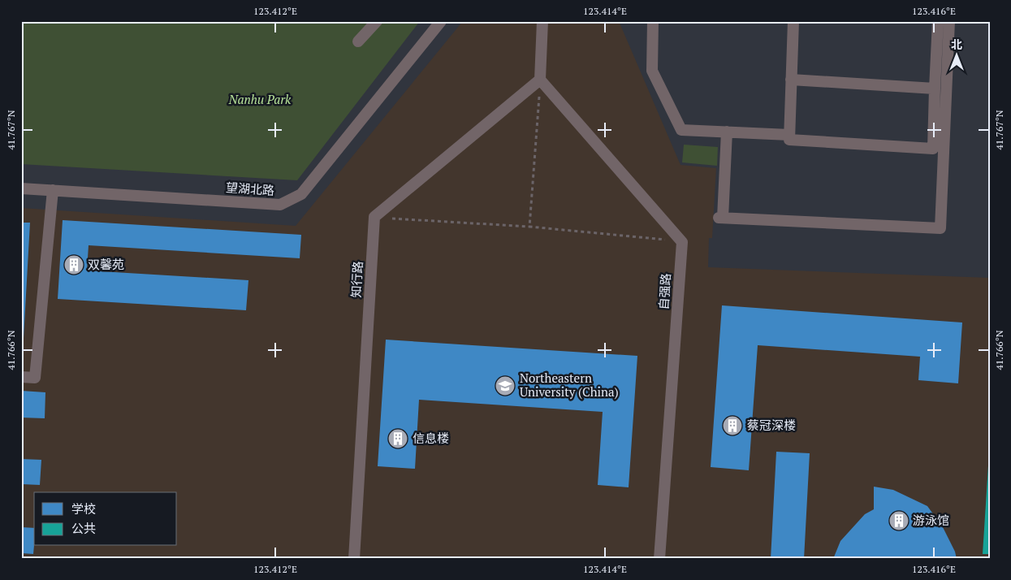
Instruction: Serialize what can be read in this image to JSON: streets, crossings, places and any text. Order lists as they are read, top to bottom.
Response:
{
  "streets": {
    "street": ["望湖北路", "知行路", "自强路"]
  },
  "parks": ["Nanhu Park"],
  "places": {
    "building": [
      "双馨苑",
      "蔡冠深楼",
      "信息楼",
      "游泳馆"
    ],
    "school or university": ["Northeastern University (China)"]
  },
  "legend": ["学校", "公共"],
  "north": "top",
  "coordinates": [
    "123.412°E",
    "123.414°E",
    "123.416°E",
    "41.767°N",
    "41.766°N"
  ]
}
